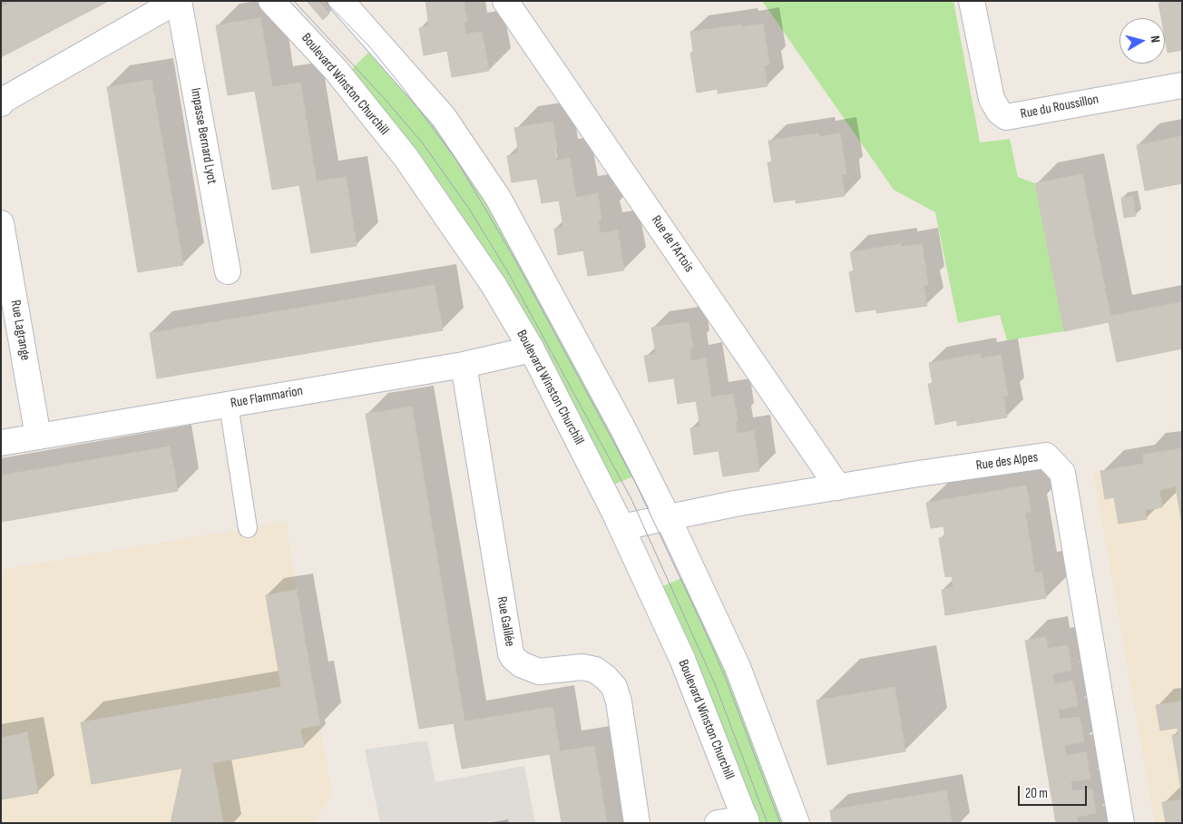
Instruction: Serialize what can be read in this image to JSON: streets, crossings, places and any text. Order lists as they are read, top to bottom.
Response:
{
  "streets": {
    "street": [
      "Boulevard Winston Churchill",
      "Rue du Roussillon",
      "Impasse Bernard Lyot",
      "Rue de l'Artois",
      "Rue Lagrange",
      "Rue Flammarion",
      "Rue des Alpes",
      "Rue Galilée"
    ]
  },
  "crossings": [
    ["Boulevard Winston Churchill", "Rue Flammarion"],
    ["Boulevard Winston Churchill", "Rue des Alpes"],
    ["Rue de l'Artois", "Rue des Alpes"],
    ["Rue Lagrange", "Rue Flammarion"],
    ["Rue Flammarion", "Rue Galilée"]
  ],
  "scale_bar": "20 m",
  "north": "right"
}
